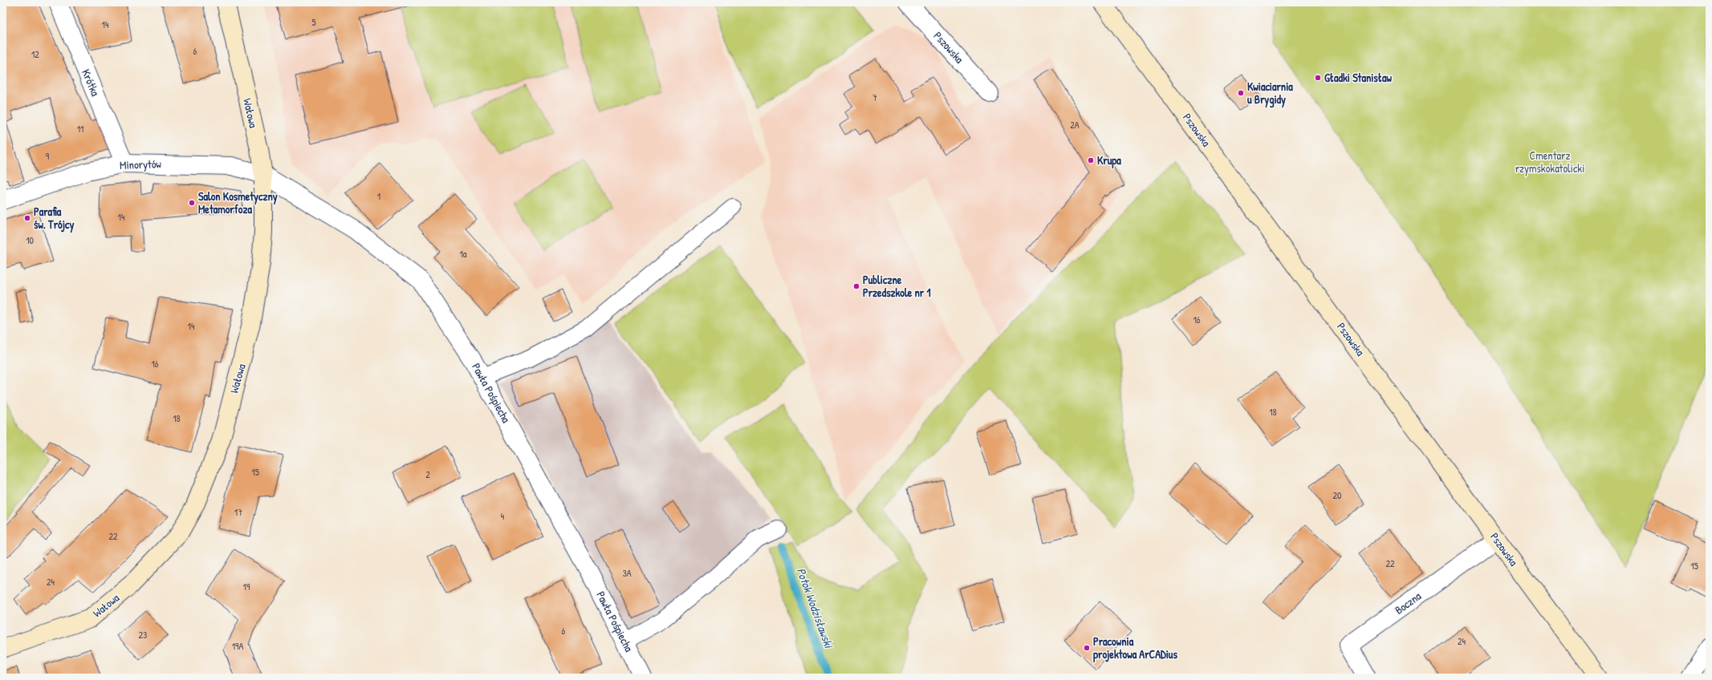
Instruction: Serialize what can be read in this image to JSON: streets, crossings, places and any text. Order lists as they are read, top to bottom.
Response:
{
  "streets": {
    "main road": ["Pszowska", "Wałowa"],
    "street": [
      "Krótka",
      "Minorytów",
      "Pawła Pośpiecha",
      "Boczna"
    ]
  },
  "crossings": [
    ["Pszowska", "Boczna"],
    ["Krótka", "Minorytów"],
    ["Wałowa", "Minorytów"],
    ["Wałowa", "Pawła Pośpiecha"],
    ["Minorytów", "Pawła Pośpiecha"]
  ],
  "water": ["Potok Wodzisławski"],
  "parks": ["Cmentarz rzymskokatolicki"],
  "places": [
    "Gładki Stanisław",
    "Kwiaciarnia u Brygidy",
    "Krupa",
    "Salon Kosmetyczny Metamorfoza",
    "Parafia św. Trójcy",
    "Publiczne Przedszkole nr 1",
    "Pracownia projektowa ArCADius"
  ],
  "house_numbers": [
    "5",
    "14",
    "6",
    "12",
    "7",
    "2A",
    "11",
    "9",
    "1",
    "14",
    "10",
    "1a",
    "16",
    "14",
    "16",
    "18",
    "18",
    "15",
    "2",
    "20",
    "17",
    "4",
    "22",
    "22",
    "15",
    "3A",
    "24",
    "19",
    "6",
    "23",
    "24",
    "19A"
  ]
}
